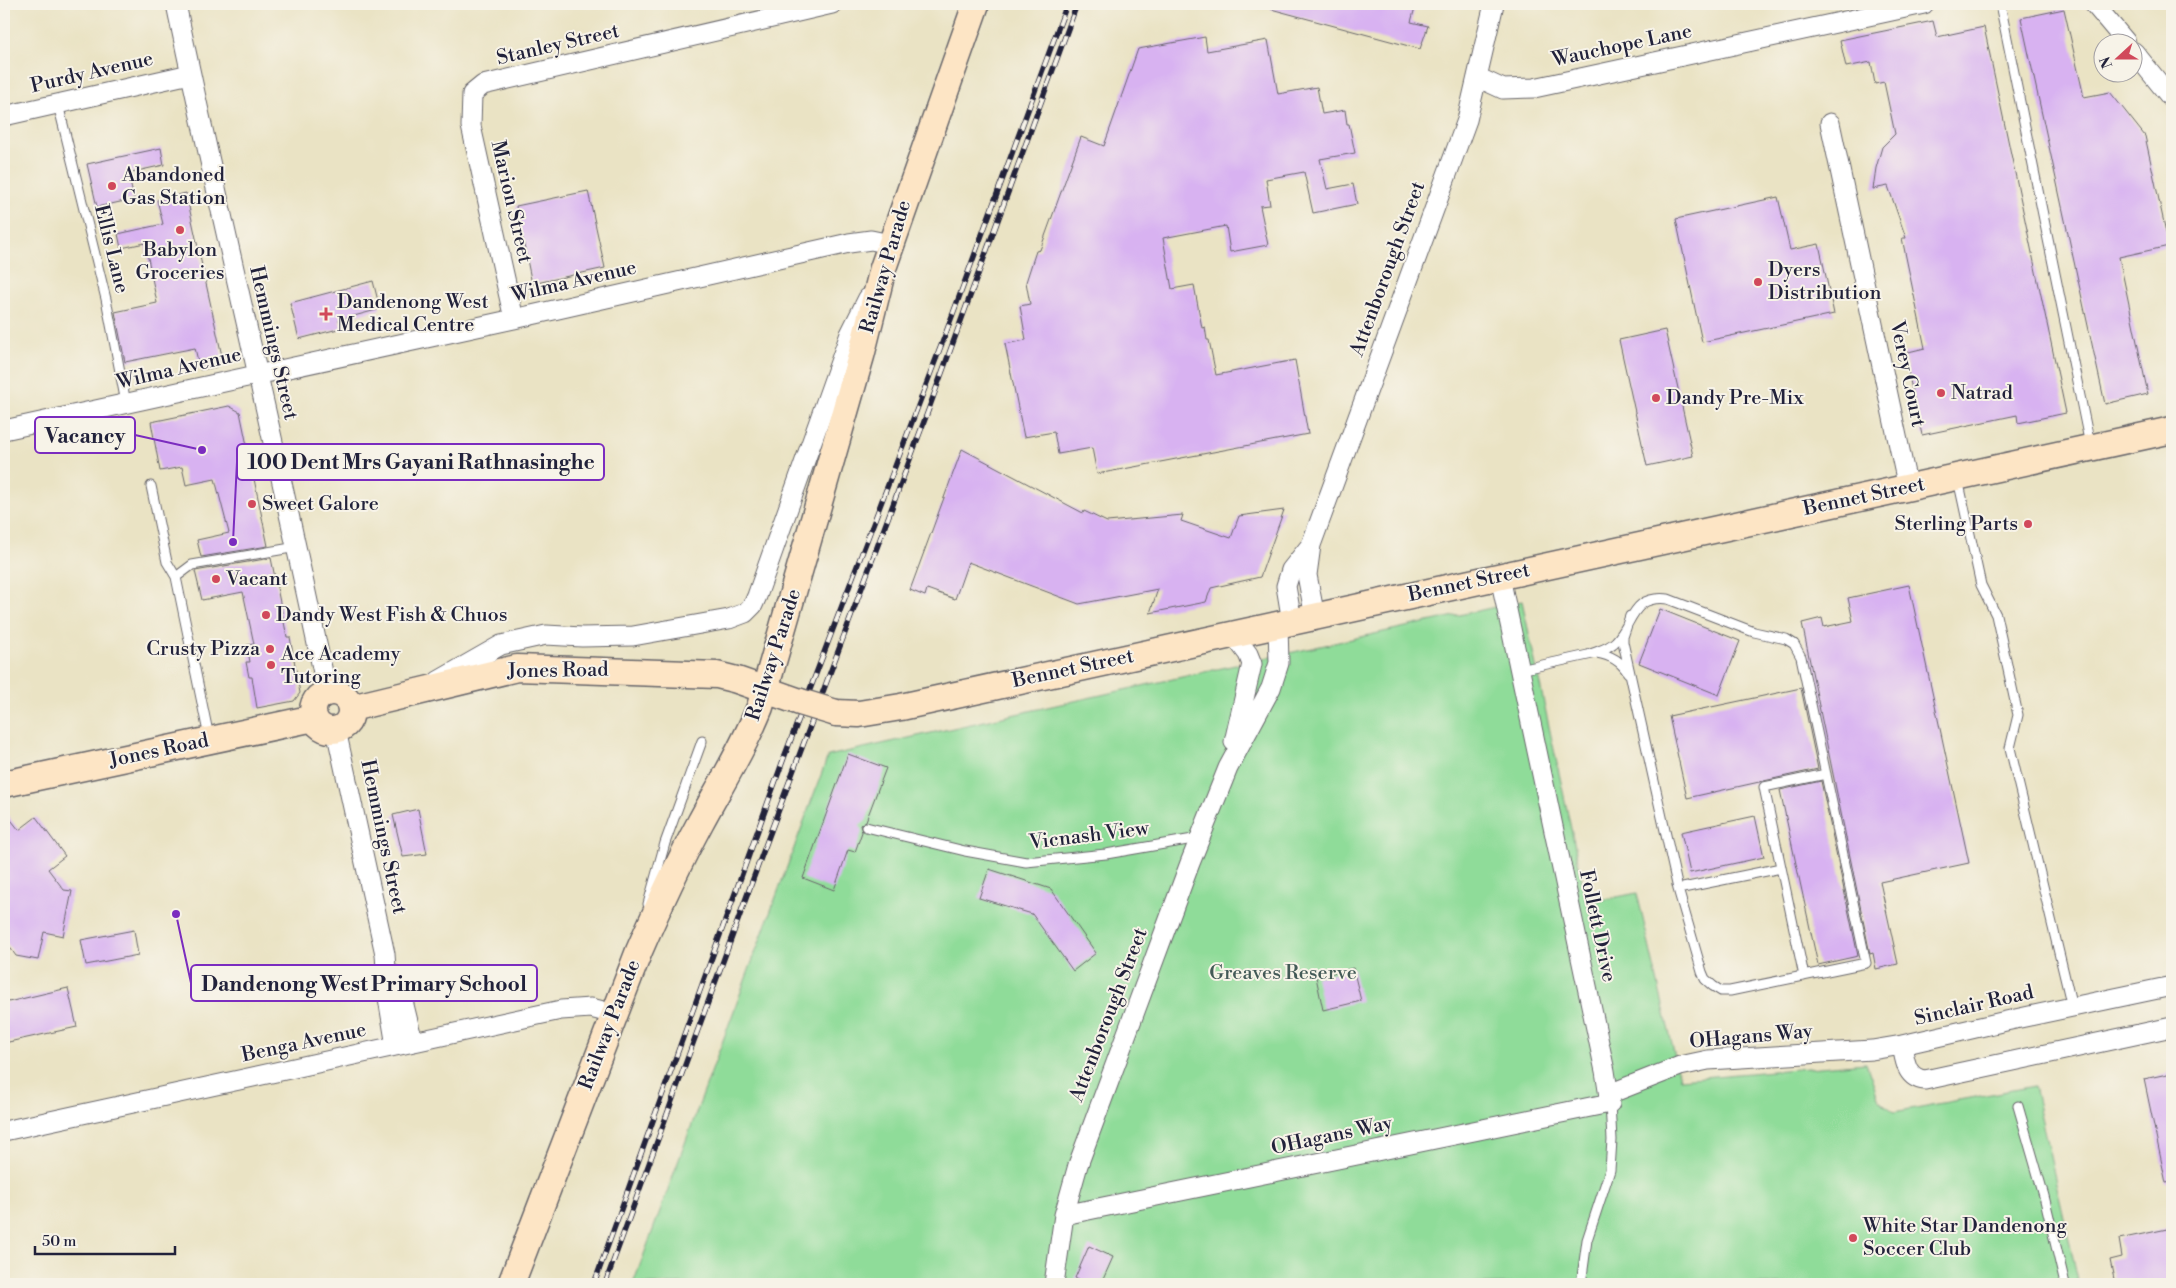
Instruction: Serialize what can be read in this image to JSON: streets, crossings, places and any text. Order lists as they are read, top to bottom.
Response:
{
  "streets": {
    "main road": ["Railway Parade", "Bennet Street", "Jones Road"],
    "street": [
      "Stanley Street",
      "Wauchope Lane",
      "Purdy Avenue",
      "Marion Street",
      "Attenborough Street",
      "Wilma Avenue",
      "Hemmings Street",
      "Verey Court",
      "Follett Drive",
      "Sinclair Road",
      "OHagans Way",
      "Benga Avenue"
    ],
    "lane": ["Ellis Lane", "Vicnash View"]
  },
  "crossings": [
    ["Stanley Street", "Marion Street"],
    ["Wauchope Lane", "Attenborough Street"],
    ["Purdy Avenue", "Ellis Lane"],
    ["Purdy Avenue", "Hemmings Street"],
    ["Marion Street", "Wilma Avenue"],
    ["Ellis Lane", "Wilma Avenue"],
    ["Railway Parade", "Wilma Avenue"],
    ["Railway Parade", "Bennet Street"],
    ["Railway Parade", "Jones Road"],
    ["Railway Parade", "Benga Avenue"],
    ["Attenborough Street", "Bennet Street"],
    ["Attenborough Street", "Vicnash View"],
    ["Attenborough Street", "OHagans Way"],
    ["Wilma Avenue", "Hemmings Street"],
    ["Hemmings Street", "Jones Road"],
    ["Hemmings Street", "Benga Avenue"],
    ["Verey Court", "Bennet Street"],
    ["Bennet Street", "Jones Road"],
    ["Bennet Street", "Follett Drive"],
    ["Follett Drive", "OHagans Way"],
    ["Sinclair Road", "OHagans Way"]
  ],
  "parks": ["Greaves Reserve"],
  "places": {
    "other": [
      "Abandoned Gas Station",
      "Babylon Groceries",
      "Dyers Distribution",
      "Natrad",
      "Dandy Pre-Mix",
      "Vacancy",
      "Sweet Galore",
      "Sterling Parts",
      "100 Dent Mrs Gayani Rathnasinghe",
      "Vacant",
      "Dandy West Fish & Chuos",
      "Crusty Pizza",
      "Ace Academy Tutoring",
      "Dandenong West Primary School",
      "White Star Dandenong Soccer Club"
    ],
    "health": ["Dandenong West Medical Centre"]
  },
  "scale_bar": "50 m",
  "north": "left"
}
